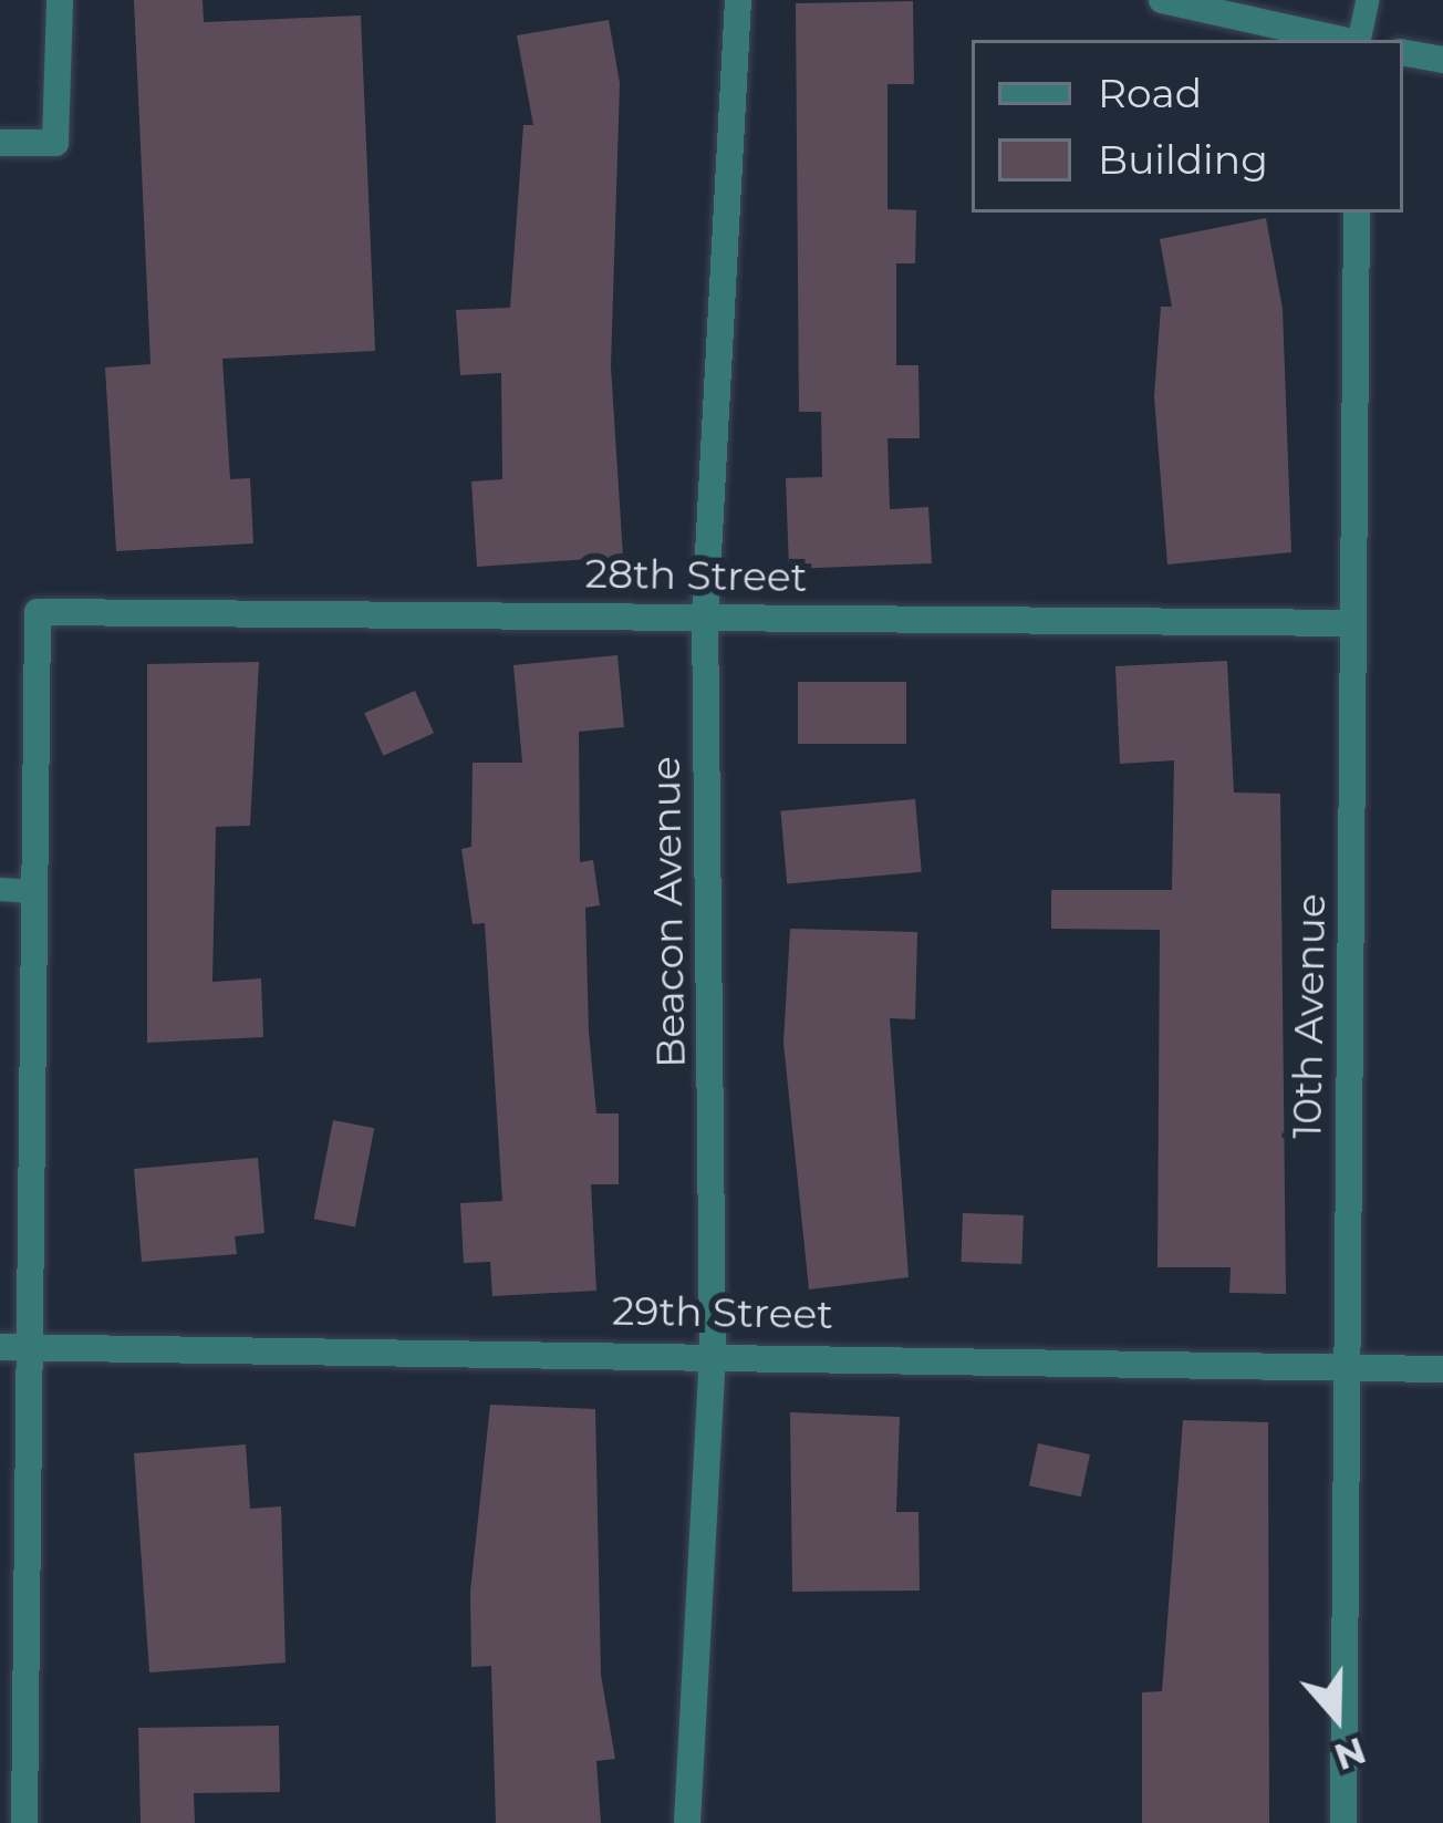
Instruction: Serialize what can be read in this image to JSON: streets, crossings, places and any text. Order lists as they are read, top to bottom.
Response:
{
  "streets": {
    "street": [
      "28th Street",
      "Beacon Avenue",
      "10th Avenue",
      "29th Street"
    ]
  },
  "crossings": [
    ["28th Street", "Beacon Avenue"],
    ["28th Street", "10th Avenue"],
    ["Beacon Avenue", "29th Street"],
    ["10th Avenue", "29th Street"]
  ],
  "legend": ["Road", "Building"],
  "north": "bottom"
}
